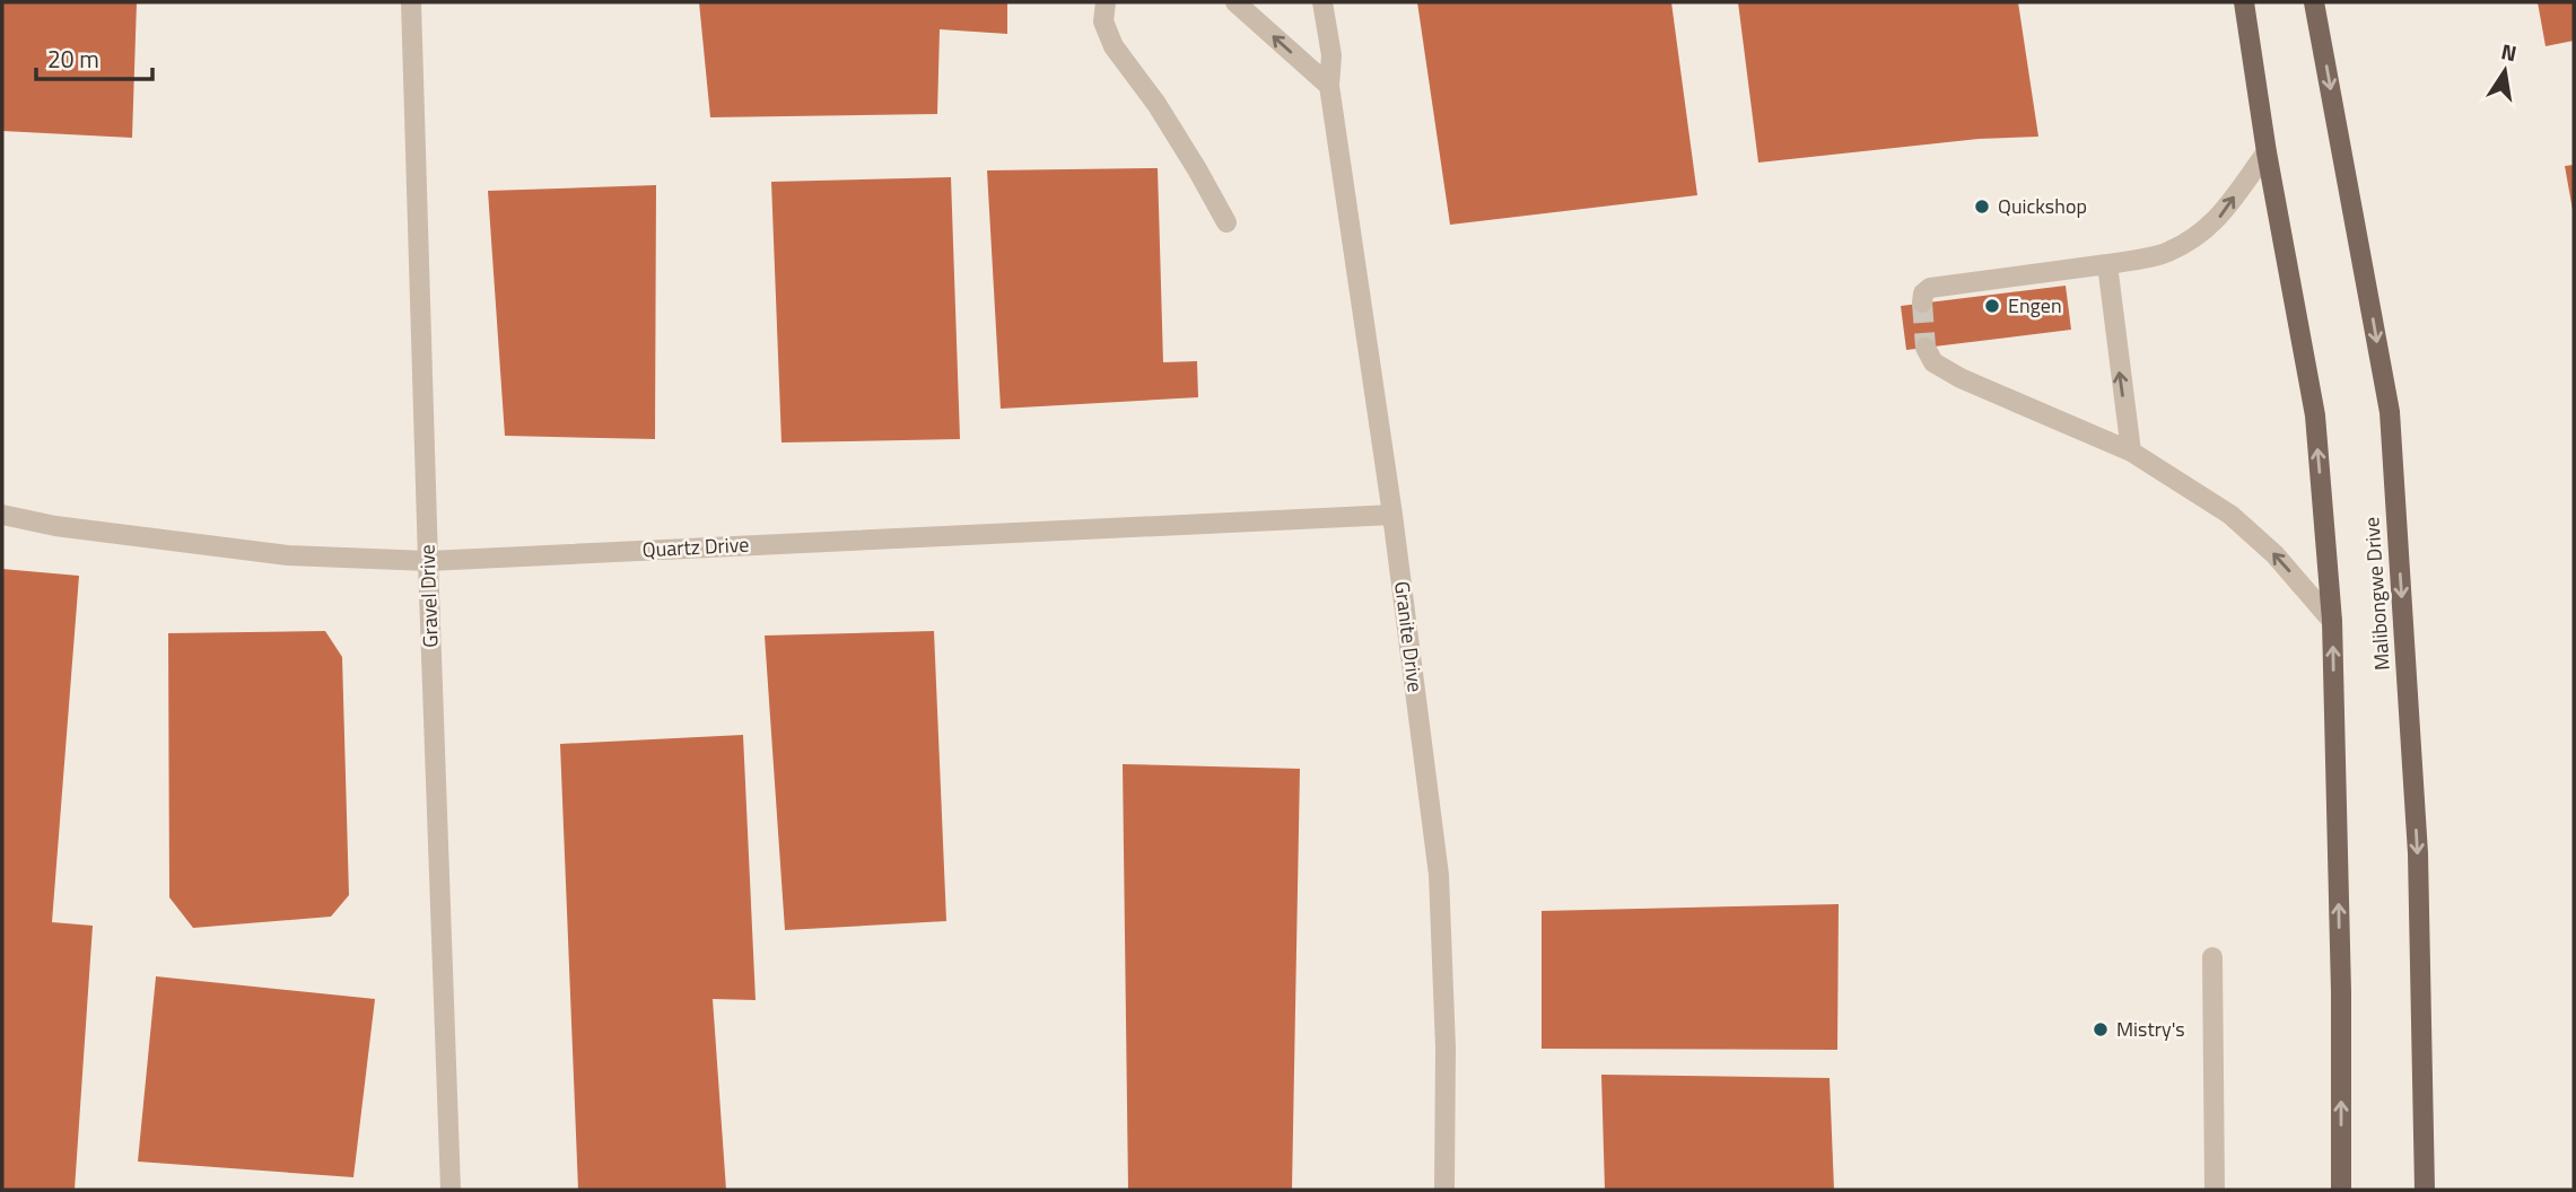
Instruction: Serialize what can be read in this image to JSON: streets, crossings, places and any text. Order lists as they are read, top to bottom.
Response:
{
  "streets": {
    "main road": ["Malibongwe Drive"],
    "street": ["Quartz Drive", "Gravel Drive", "Granite Drive"]
  },
  "crossings": [
    ["Quartz Drive", "Gravel Drive"],
    ["Quartz Drive", "Granite Drive"]
  ],
  "places": ["Quickshop", "Engen", "Mistry's"],
  "scale_bar": "20 m",
  "north": "top"
}
